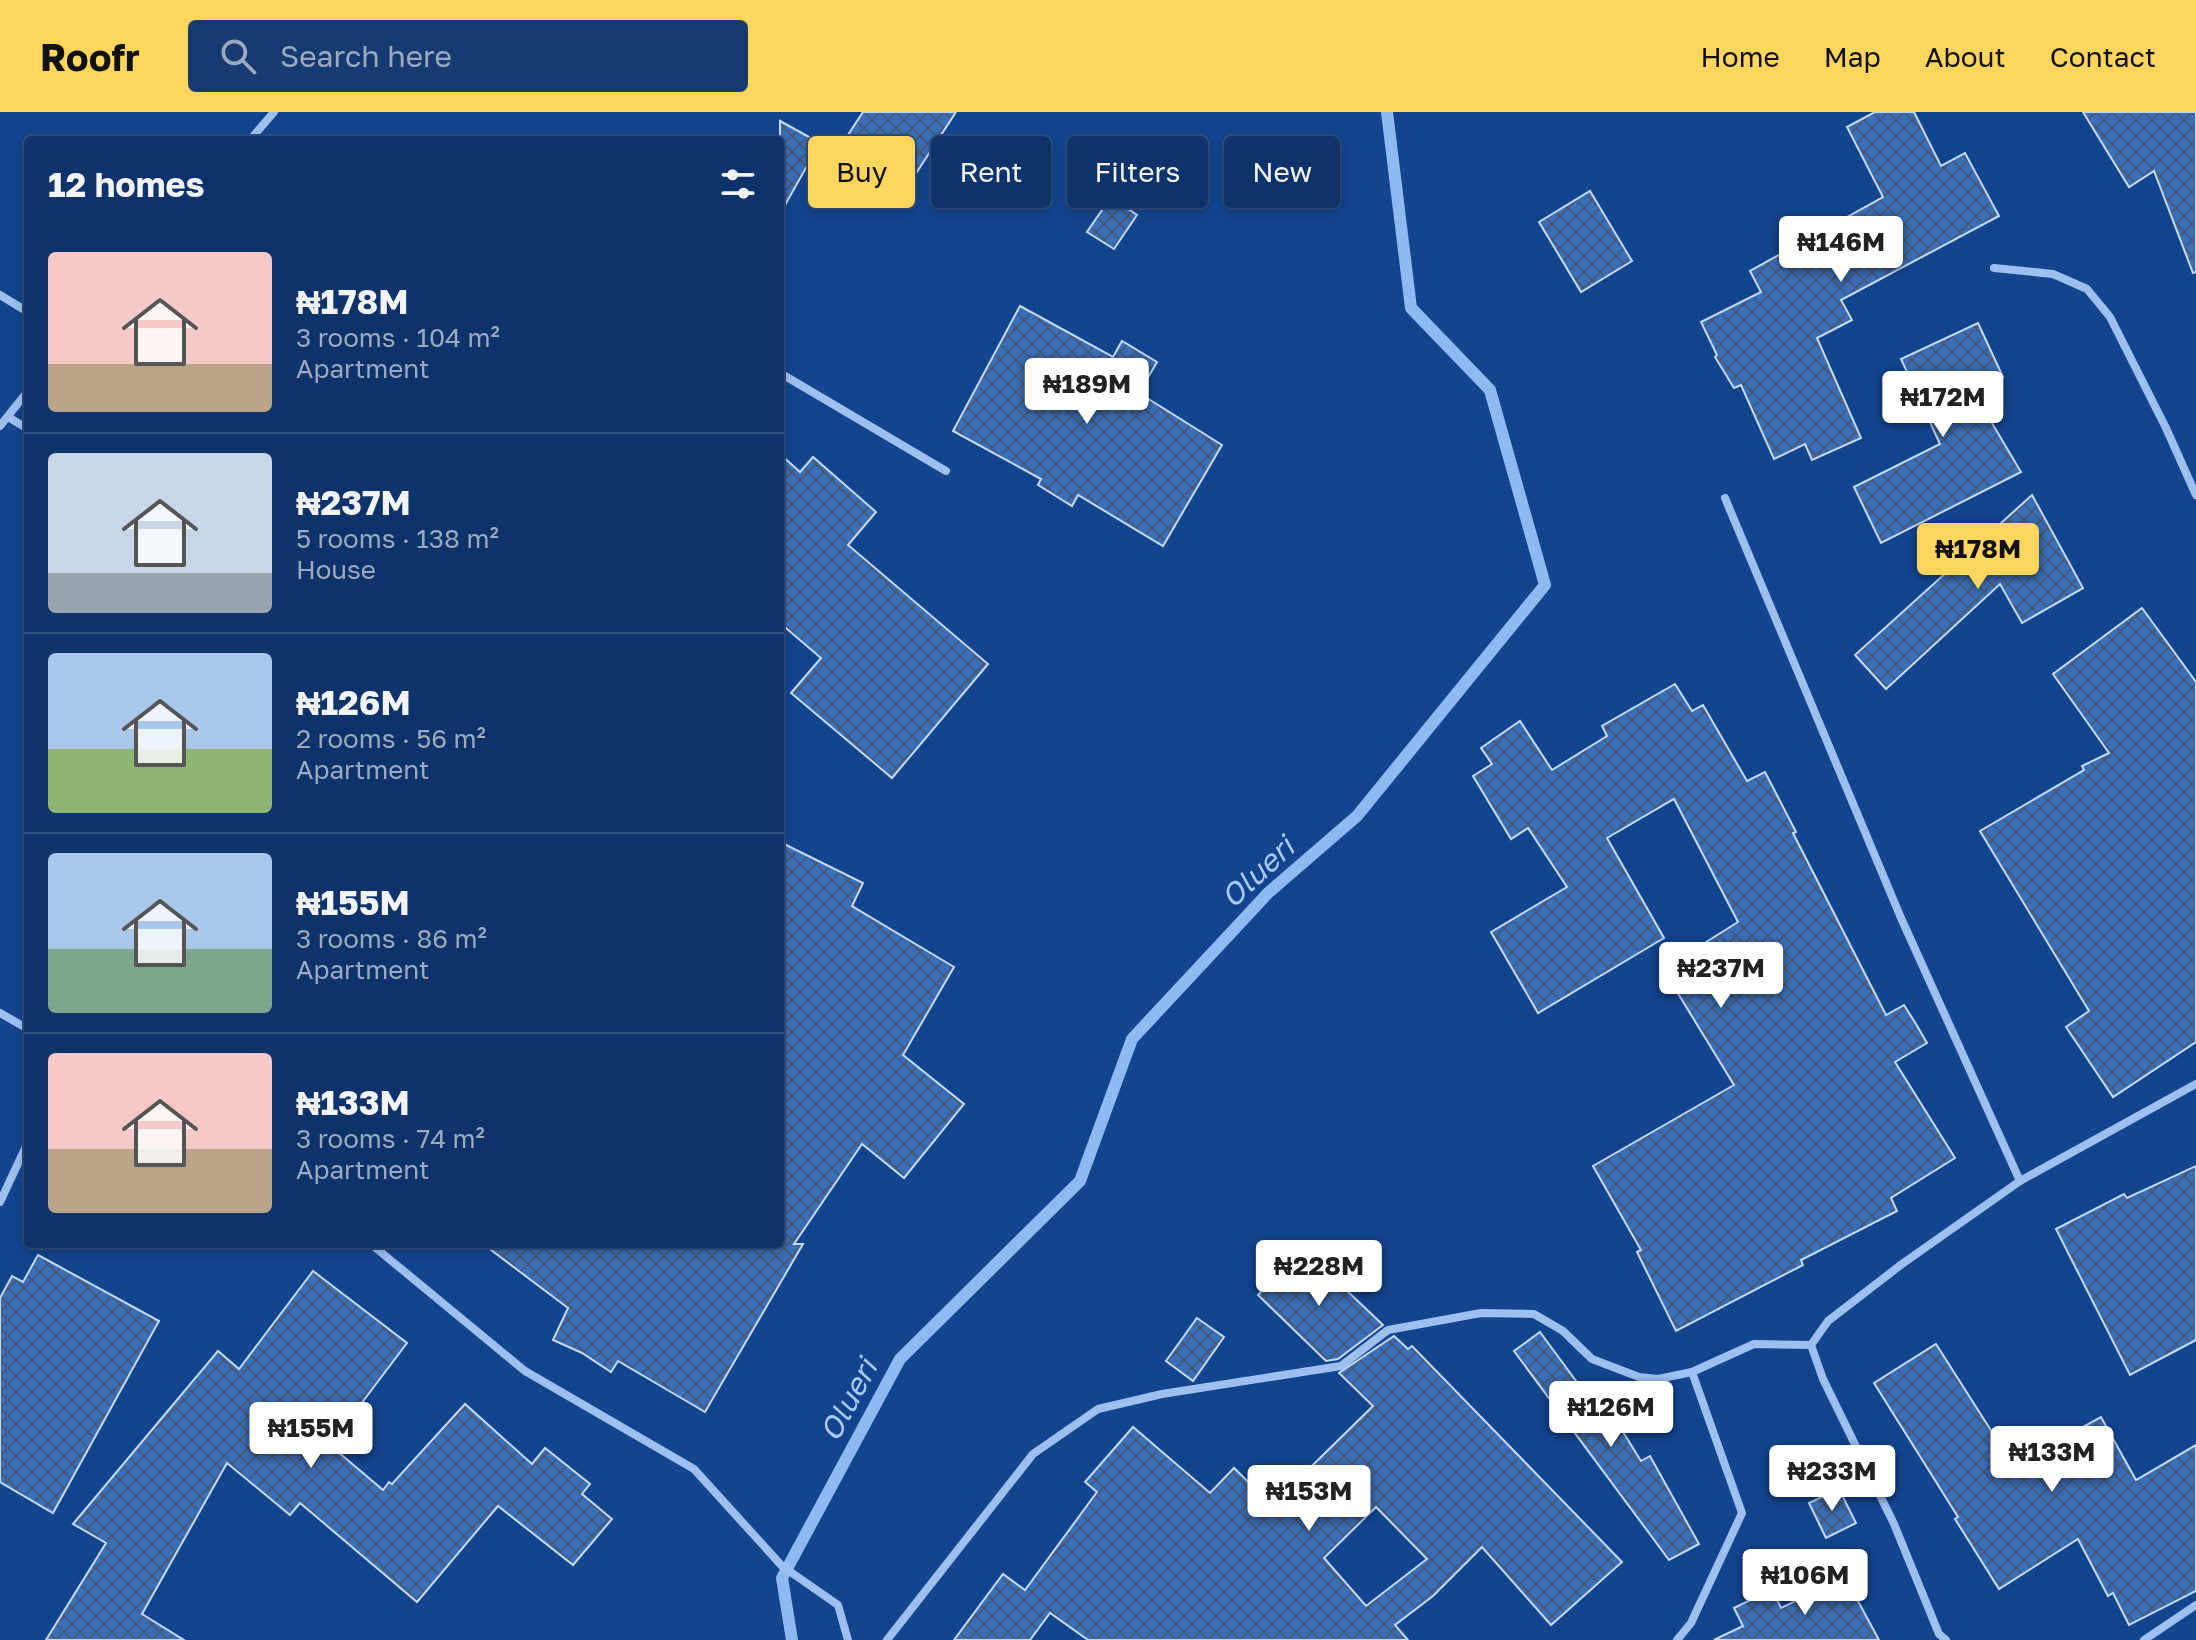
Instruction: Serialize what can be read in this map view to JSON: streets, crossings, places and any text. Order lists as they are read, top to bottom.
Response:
{
  "water": ["Olueri"],
  "page": {
    "header": "Roofr",
    "search": "Search here",
    "nav": [
      "Home",
      "Map",
      "About",
      "Contact"
    ],
    "chip": [
      "Buy",
      "Rent",
      "Filters",
      "New"
    ],
    "heading": "12 homes",
    "price": [
      "₦146M",
      "₦189M",
      "₦172M",
      "₦178M",
      "₦237M",
      "₦228M",
      "₦126M",
      "₦155M",
      "₦133M",
      "₦233M",
      "₦153M",
      "₦106M"
    ],
    "list": [
      {
        "name": "₦178M",
        "note": "3 rooms · 104 m² · Apartment"
      },
      {
        "name": "₦237M",
        "note": "5 rooms · 138 m² · House"
      },
      {
        "name": "₦126M",
        "note": "2 rooms · 56 m² · Apartment"
      },
      {
        "name": "₦155M",
        "note": "3 rooms · 86 m² · Apartment"
      },
      {
        "name": "₦133M",
        "note": "3 rooms · 74 m² · Apartment"
      }
    ]
  }
}
